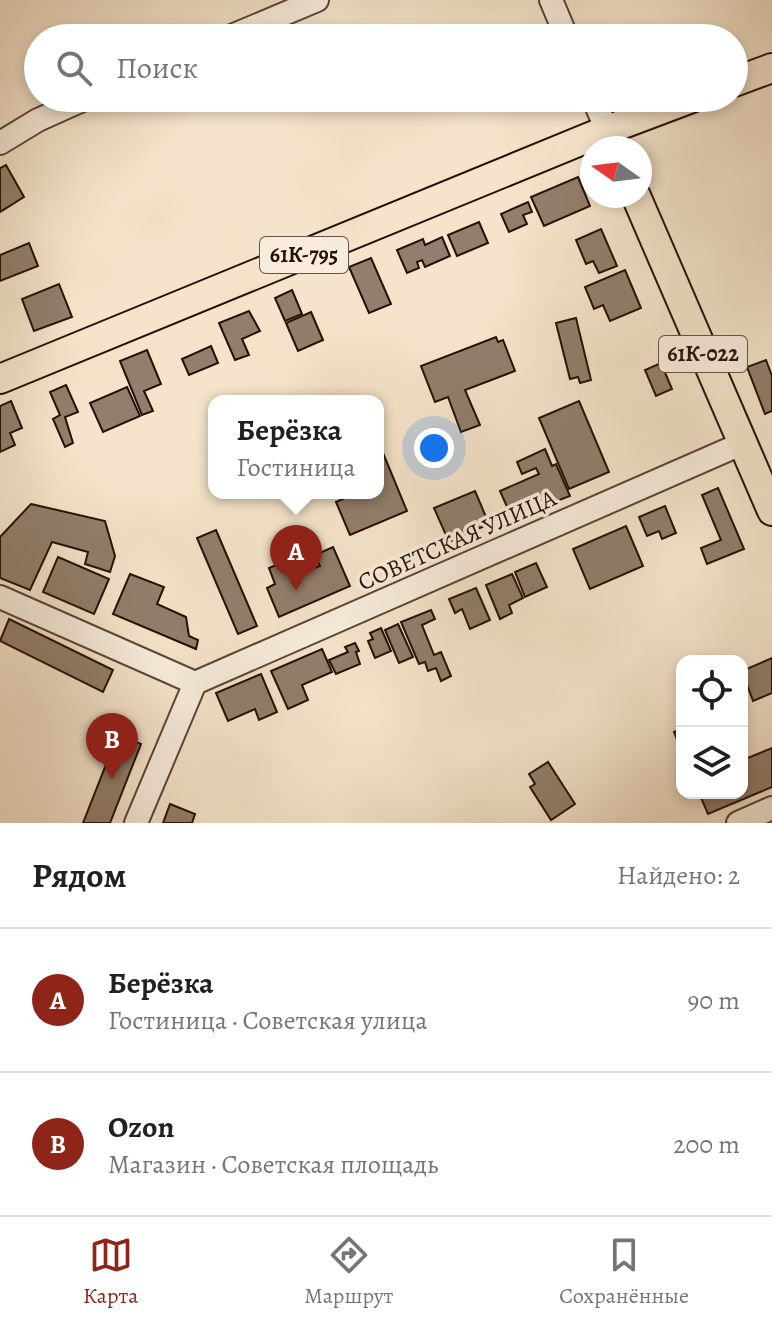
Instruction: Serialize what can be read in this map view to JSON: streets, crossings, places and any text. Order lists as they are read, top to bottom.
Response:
{
  "streets": {
    "main road": ["61К-795", "61К-022"],
    "street": ["СОВЕТСКАЯ УЛИЦА"]
  },
  "crossings": [
    ["61К-022", "СОВЕТСКАЯ УЛИЦА"]
  ],
  "north": "left",
  "page": {
    "search": "Поиск",
    "popup": ["Берёзка", "Гостиница"],
    "pins": ["A", "B"],
    "heading": ["Рядом", "Найдено: 2"],
    "list": [
      {
        "mark": "A",
        "name": "Берёзка",
        "note": "Гостиница · Советская улица",
        "value": "90 m"
      },
      {
        "mark": "B",
        "name": "Ozon",
        "note": "Магазин · Советская площадь",
        "value": "200 m"
      }
    ],
    "nav": ["Карта", "Маршрут", "Сохранённые"]
  }
}
